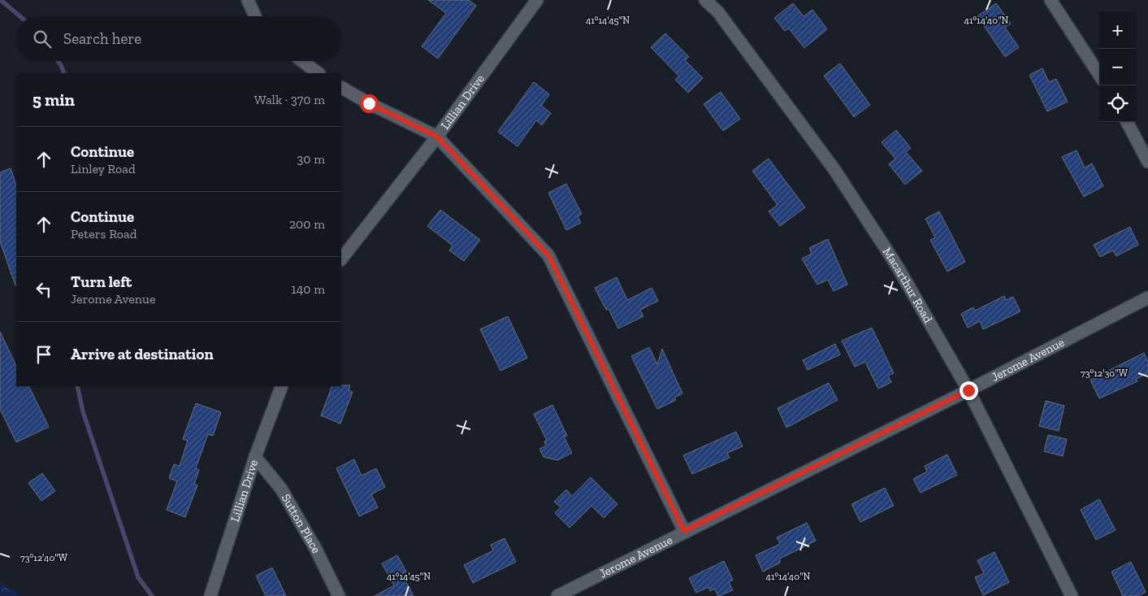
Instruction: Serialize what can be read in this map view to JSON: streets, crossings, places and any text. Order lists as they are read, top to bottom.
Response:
{
  "streets": {
    "street": [
      "Lillian Drive",
      "Macarthur Road",
      "Jerome Avenue",
      "Sutton Place"
    ]
  },
  "crossings": [
    ["Lillian Drive", "Sutton Place"],
    ["Macarthur Road", "Jerome Avenue"]
  ],
  "page": {
    "map_buttons": ["+", "−"],
    "search": "Search here",
    "heading": ["5 min", "Walk · 370 m"],
    "list": [
      ["Continue", "Linley Road", "30 m"],
      ["Continue", "Peters Road", "200 m"],
      ["Turn left", "Jerome Avenue", "140 m"],
      "Arrive at destination"
    ]
  },
  "coordinates": [
    "41°14'45\"N",
    "41°14'40\"N",
    "73°12'30\"W",
    "73°12'40\"W"
  ]
}
